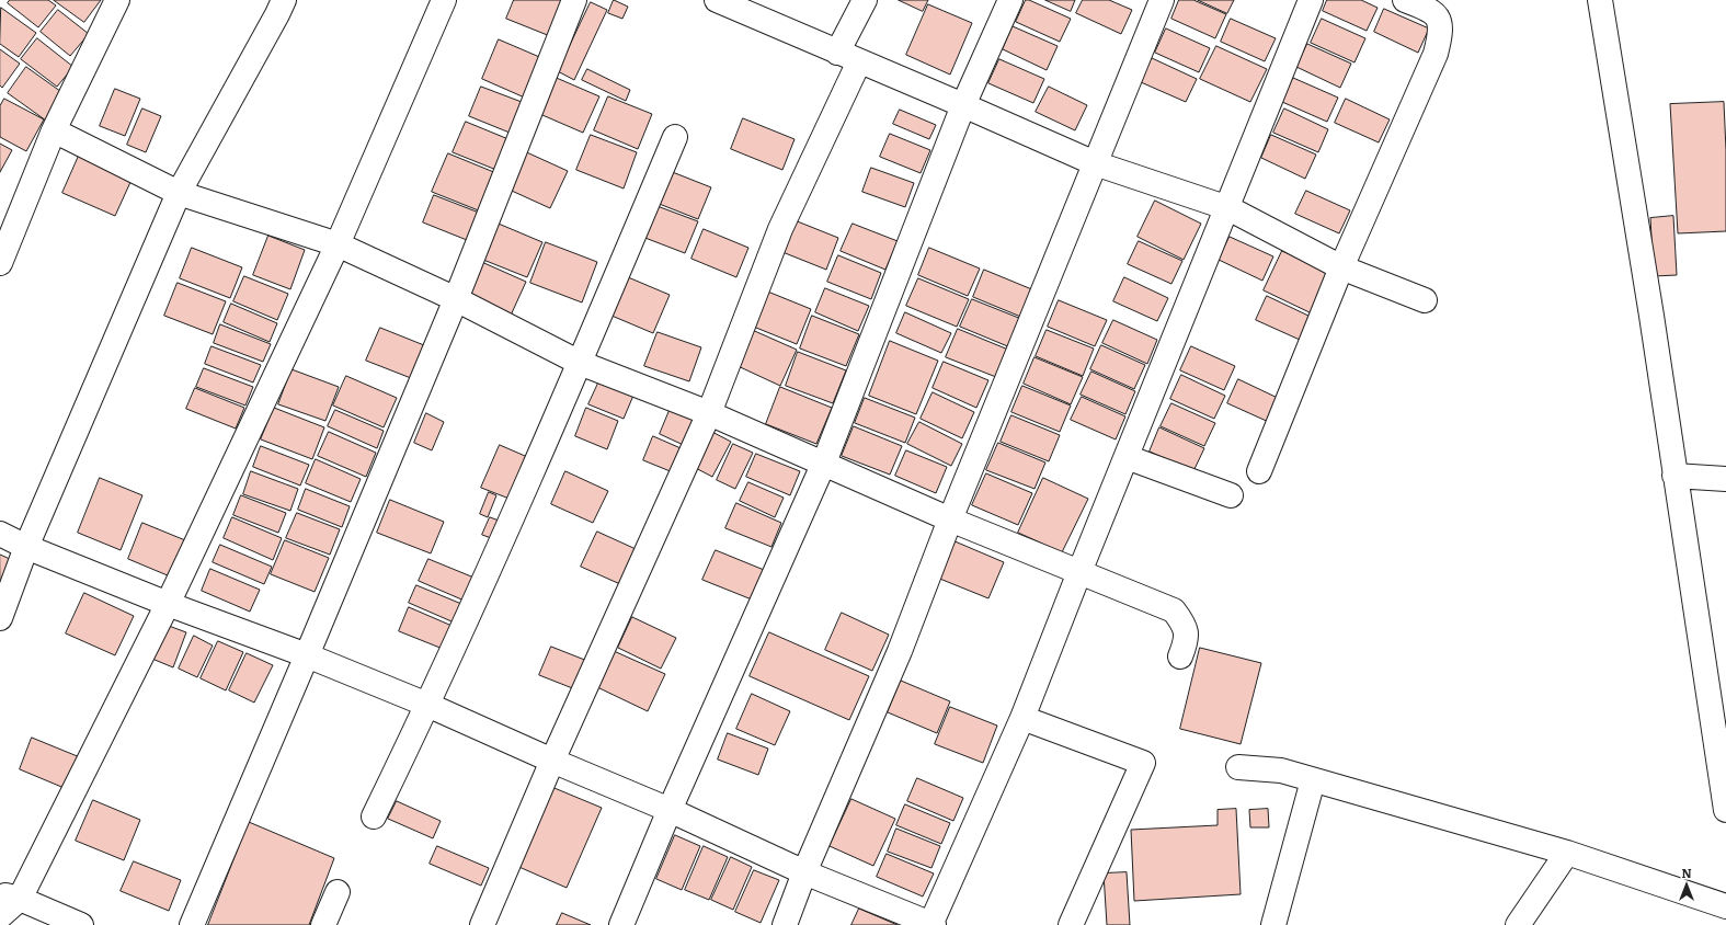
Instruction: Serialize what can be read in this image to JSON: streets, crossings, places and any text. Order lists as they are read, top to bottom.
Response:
{
  "north": "top"
}
